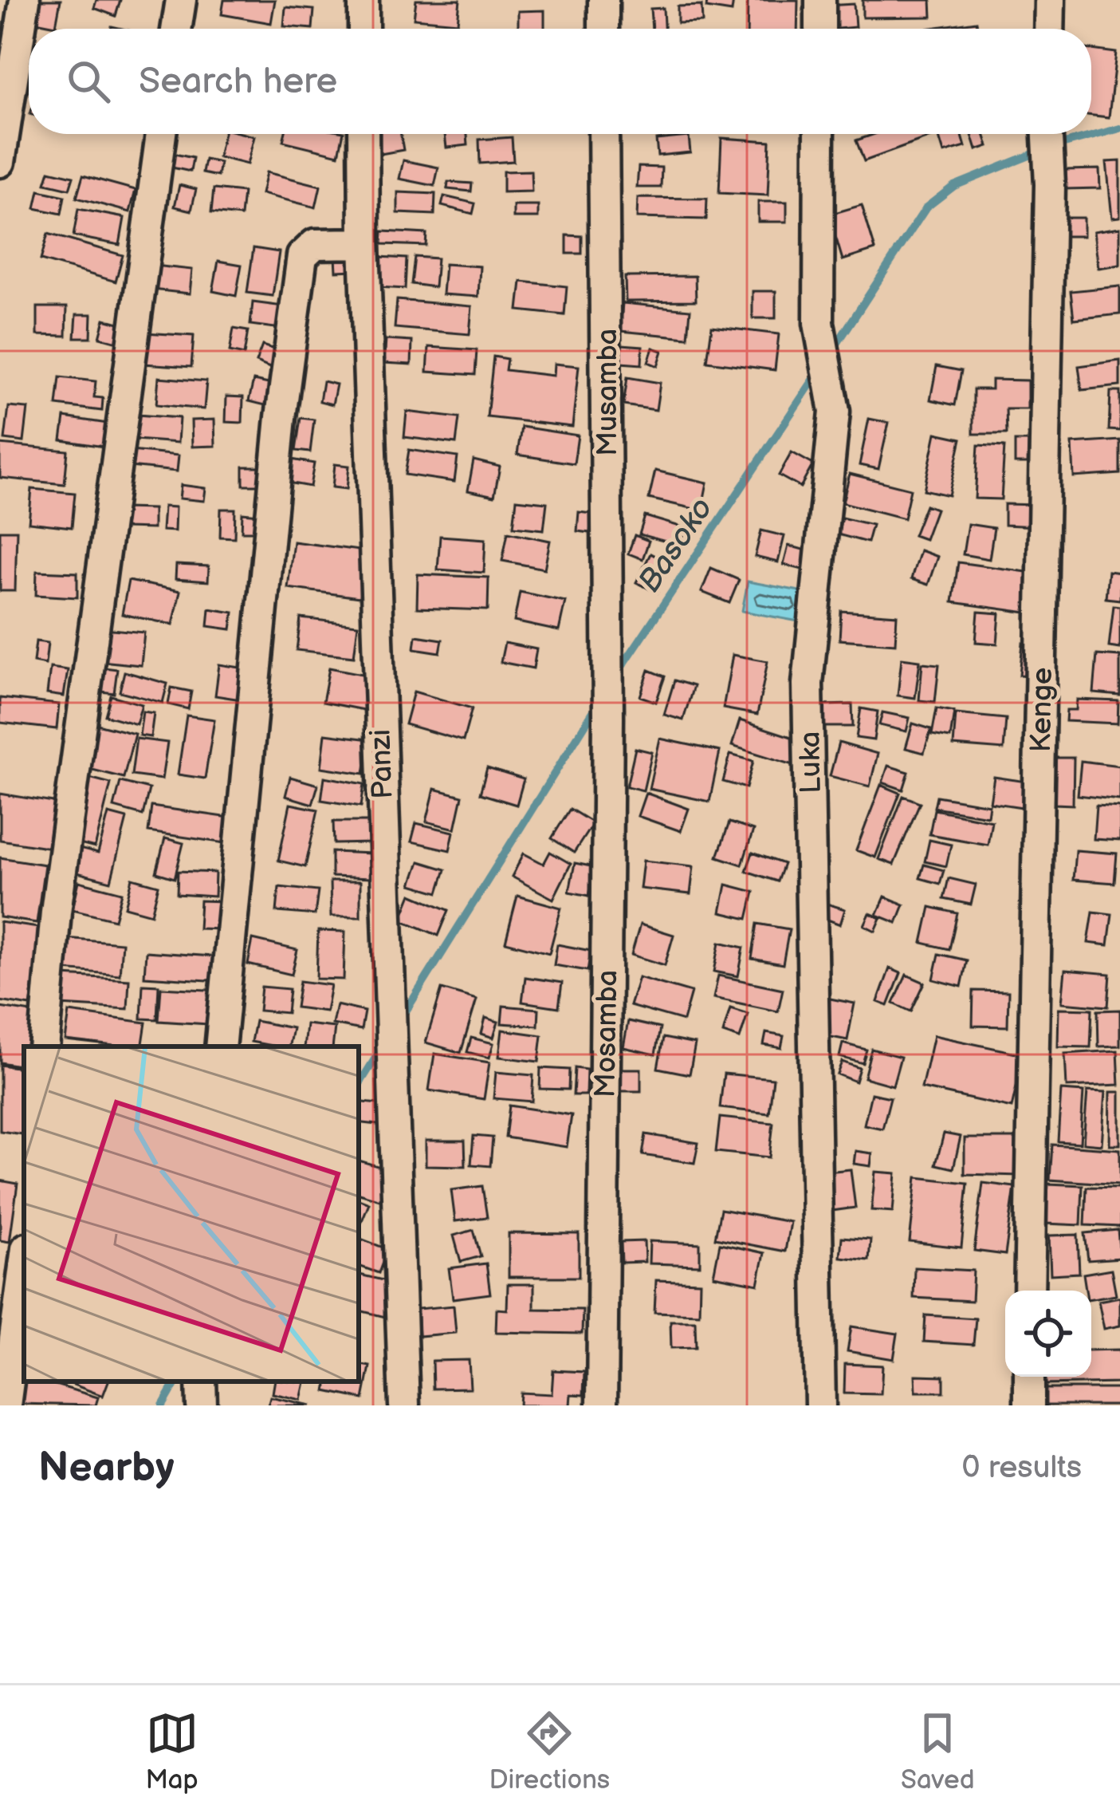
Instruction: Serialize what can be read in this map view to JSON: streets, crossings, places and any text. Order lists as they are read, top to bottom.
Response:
{
  "streets": {
    "street": [
      "Musamba",
      "Kenge",
      "Luka",
      "Panzi",
      "Mosamba"
    ]
  },
  "crossings": [
    ["Musamba", "Mosamba"]
  ],
  "water": ["Basoko"],
  "page": {
    "search": "Search here",
    "heading": ["Nearby", "0 results"],
    "nav": ["Map", "Directions", "Saved"]
  }
}
